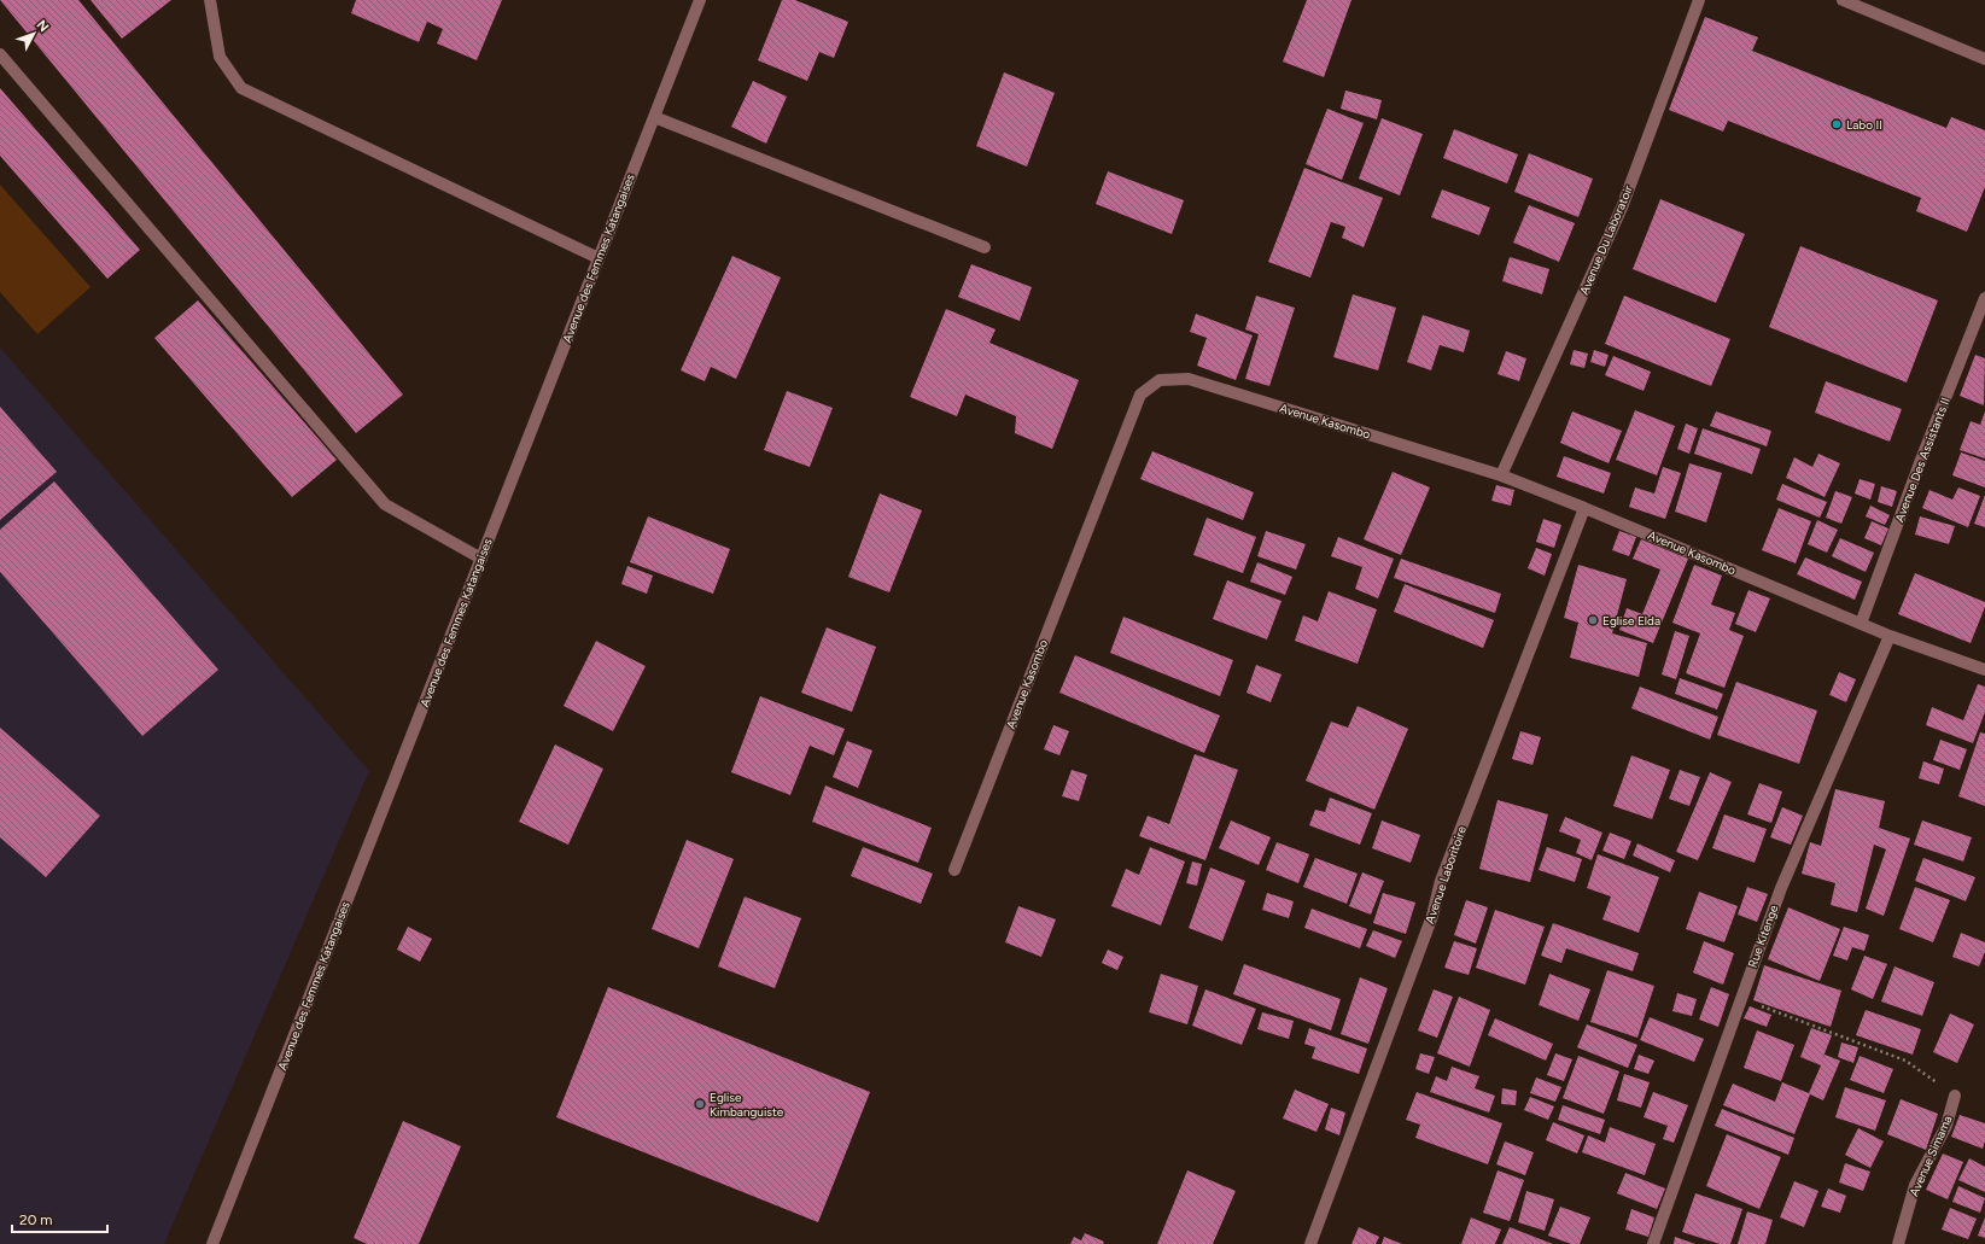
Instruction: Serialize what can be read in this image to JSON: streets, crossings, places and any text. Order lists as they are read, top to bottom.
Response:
{
  "streets": {
    "street": [
      "Avenue Du Laboratoir",
      "Avenue des Femmes Katangaises",
      "Avenue Kasombo",
      "Avenue Des Assistants II",
      "Avenue Laboritoire",
      "Rue Kitenge",
      "Avenue Simama"
    ]
  },
  "crossings": [
    ["Avenue Du Laboratoir", "Avenue Kasombo"],
    ["Avenue Kasombo", "Avenue Des Assistants II"],
    ["Avenue Kasombo", "Avenue Laboritoire"],
    ["Avenue Kasombo", "Rue Kitenge"]
  ],
  "places": ["Labo II", "Eglise Elda", "Eglise Kimbanguiste"],
  "scale_bar": "20 m",
  "north": "top right"
}
